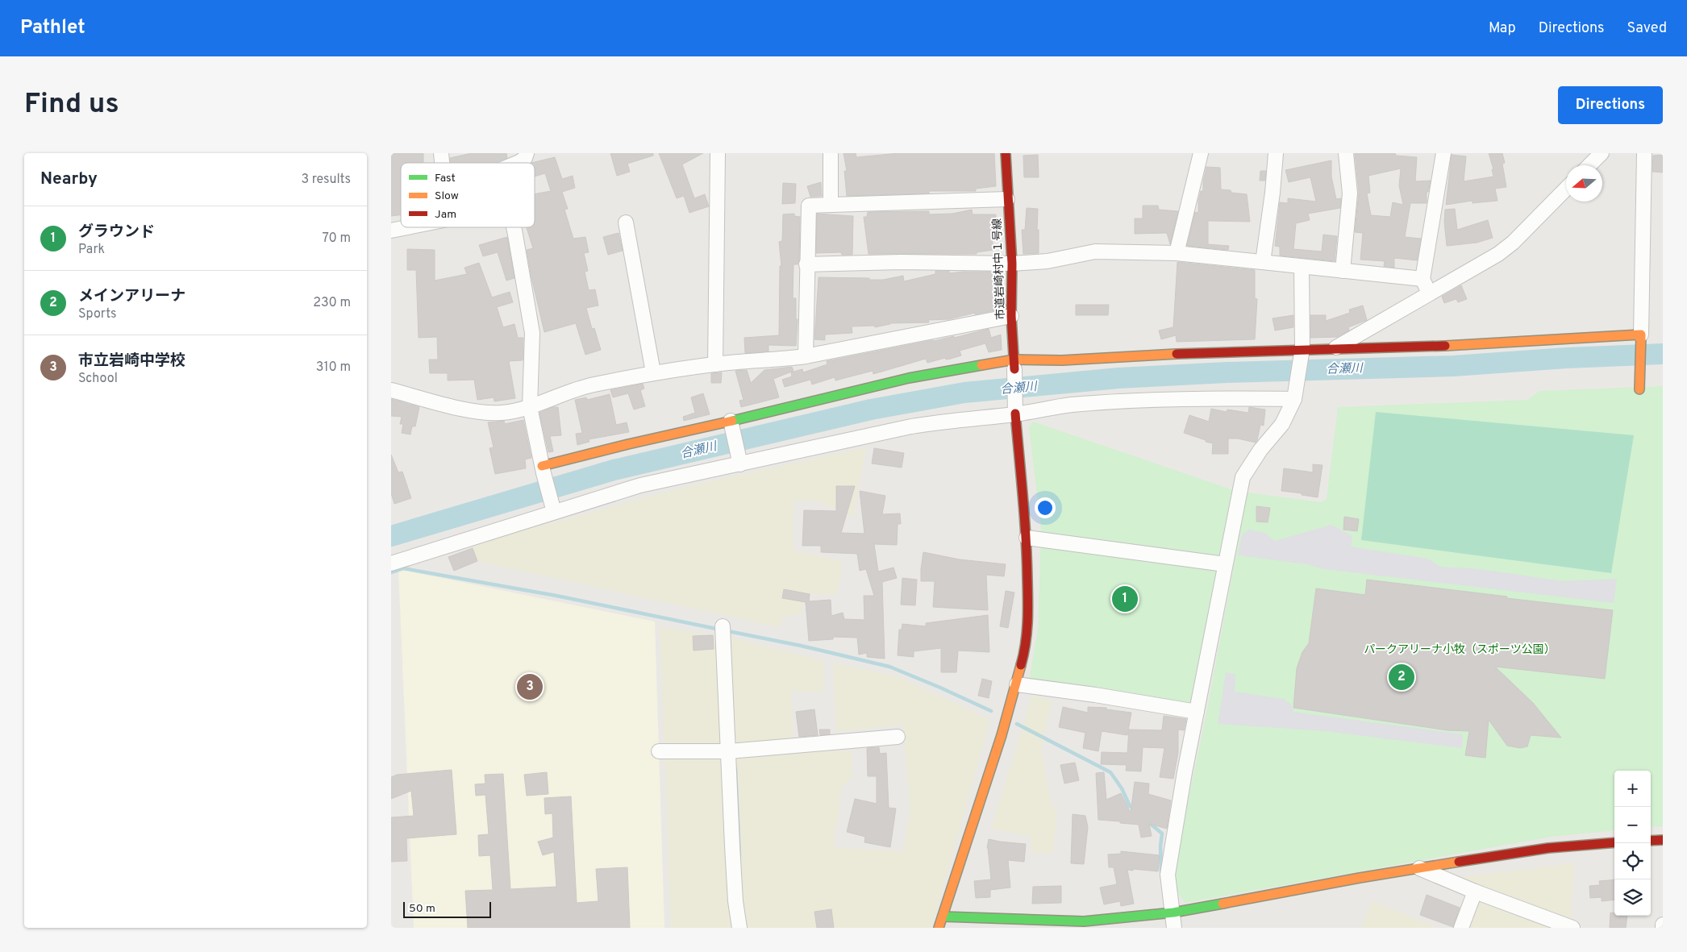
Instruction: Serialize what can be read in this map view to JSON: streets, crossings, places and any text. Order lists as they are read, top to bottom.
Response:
{
  "streets": {
    "street": ["市道岩崎村中１号線"]
  },
  "water": ["合瀬川"],
  "parks": ["パークアリーナ小牧（スポーツ公園）"],
  "legend": ["Fast", "Slow", "Jam"],
  "scale_bar": "50 m",
  "north": "left",
  "page": {
    "header": "Pathlet",
    "nav": ["Map", "Directions", "Saved"],
    "buttons": "Directions",
    "title": "Find us",
    "heading": ["Nearby", "3 results"],
    "list": [
      {
        "mark": "1",
        "name": "グラウンド",
        "note": "Park",
        "value": "70 m"
      },
      {
        "mark": "2",
        "name": "メインアリーナ",
        "note": "Sports",
        "value": "230 m"
      },
      {
        "mark": "3",
        "name": "市立岩崎中学校",
        "note": "School",
        "value": "310 m"
      }
    ],
    "pins": ["1", "2", "3"],
    "map_buttons": ["+", "−"],
    "scale": "50 m"
  }
}
